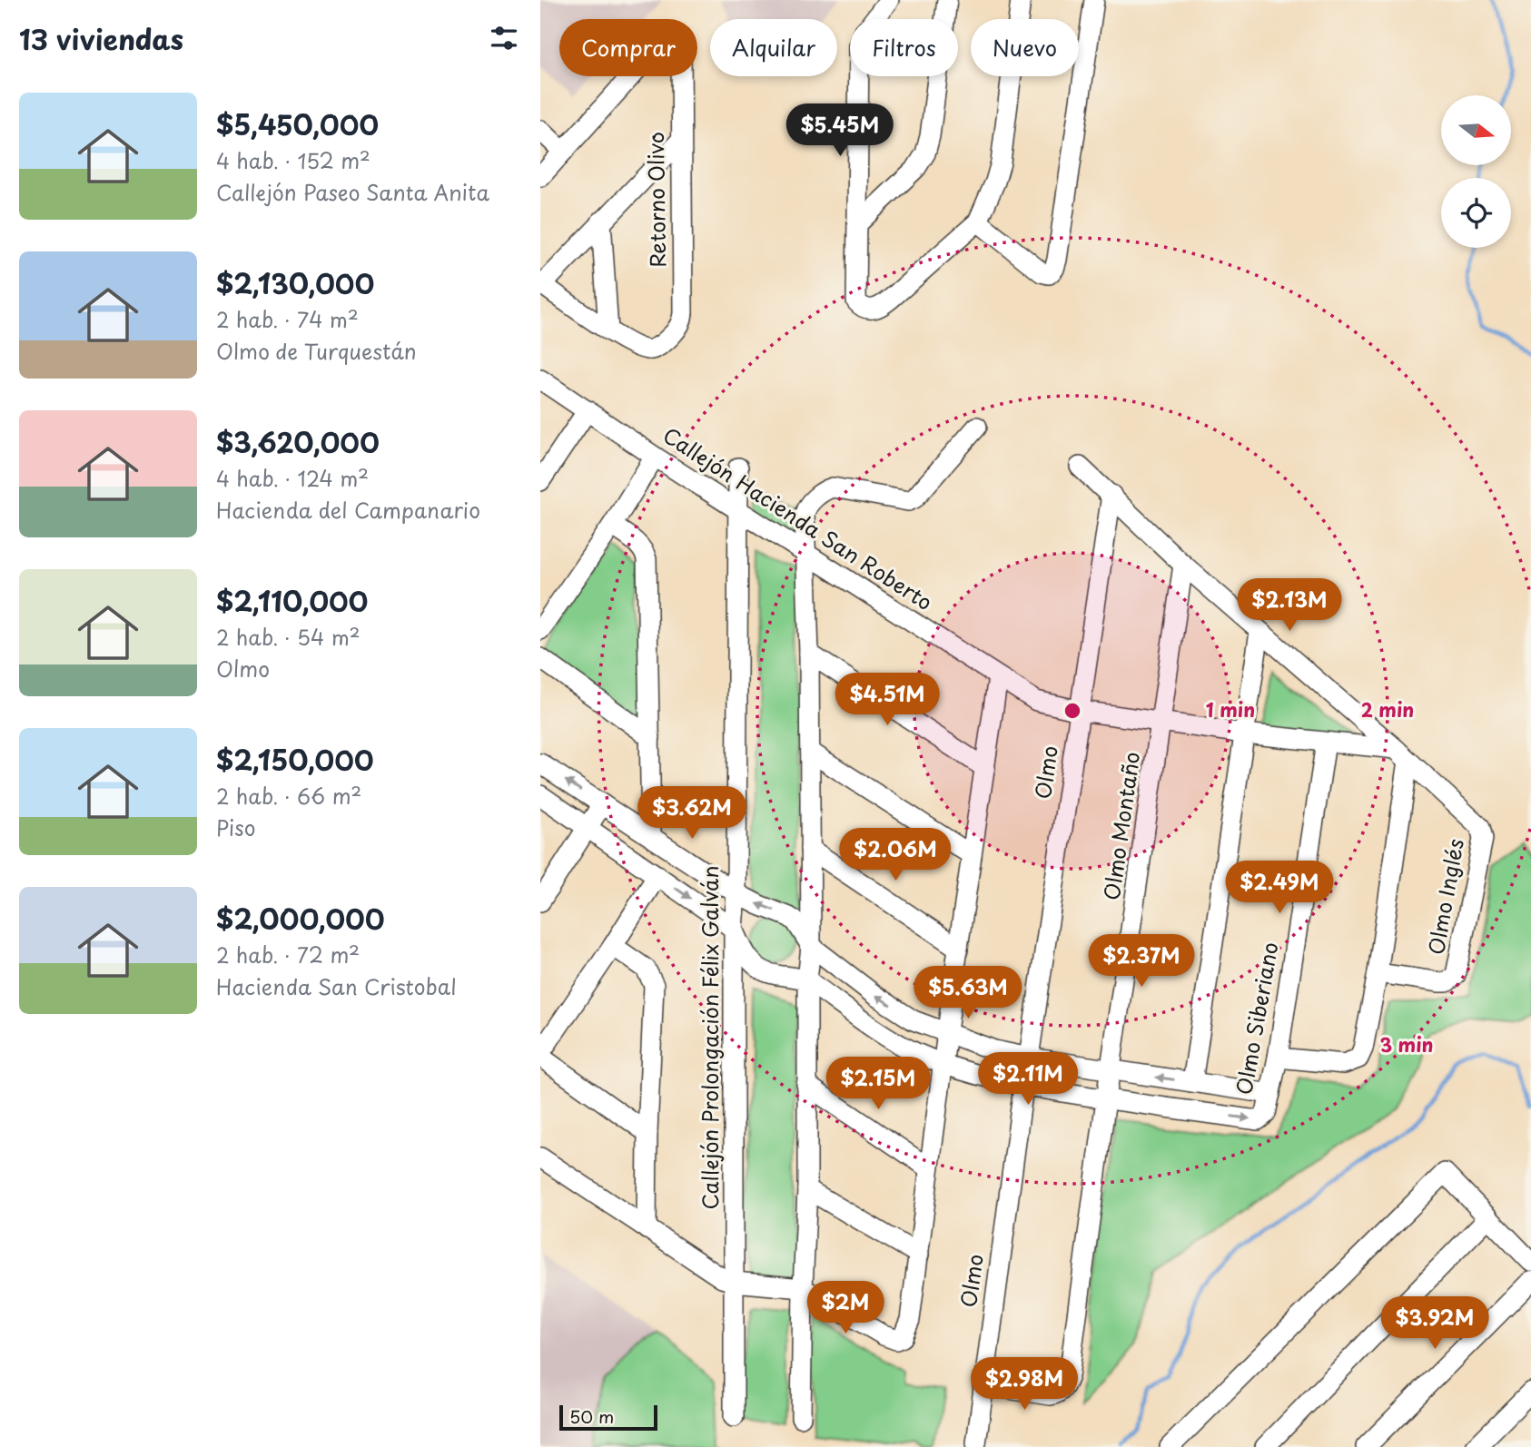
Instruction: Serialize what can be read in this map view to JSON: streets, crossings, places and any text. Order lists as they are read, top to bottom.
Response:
{
  "streets": {
    "street": [
      "Retorno Olivo",
      "Callejón Hacienda San Roberto",
      "Olmo",
      "Olmo Montaño",
      "Olmo Inglés",
      "Olmo Siberiano",
      "Callejón Prolongación Félix Galván"
    ]
  },
  "crossings": [
    ["Callejón Hacienda San Roberto", "Olmo"],
    ["Callejón Hacienda San Roberto", "Olmo Montaño"],
    ["Callejón Hacienda San Roberto", "Olmo Inglés"],
    ["Callejón Hacienda San Roberto", "Olmo Siberiano"],
    ["Callejón Hacienda San Roberto", "Callejón Prolongación Félix Galván"],
    ["Olmo", "Olmo Montaño"],
    ["Olmo Montaño", "Olmo Siberiano"]
  ],
  "scale_bar": "50 m",
  "north": "right",
  "page": {
    "heading": "13 viviendas",
    "chip": [
      "Comprar",
      "Alquilar",
      "Filtros",
      "Nuevo"
    ],
    "list": [
      {
        "name": "$5,450,000",
        "note": "4 hab. · 152 m² · Callejón Paseo Santa Anita"
      },
      {
        "name": "$2,130,000",
        "note": "2 hab. · 74 m² · Olmo de Turquestán"
      },
      {
        "name": "$3,620,000",
        "note": "4 hab. · 124 m² · Hacienda del Campanario"
      },
      {
        "name": "$2,110,000",
        "note": "2 hab. · 54 m² · Olmo"
      },
      {
        "name": "$2,150,000",
        "note": "2 hab. · 66 m² · Piso"
      },
      {
        "name": "$2,000,000",
        "note": "2 hab. · 72 m² · Hacienda San Cristobal"
      }
    ],
    "price": [
      "$5.45M",
      "$2.13M",
      "$4.51M",
      "$3.62M",
      "$2.06M",
      "$2.49M",
      "$2.37M",
      "$5.63M",
      "$2.11M",
      "$2.15M",
      "$2M",
      "$3.92M",
      "$2.98M"
    ],
    "scale": "50 m"
  },
  "rings": ["1 min", "2 min", "3 min"]
}
